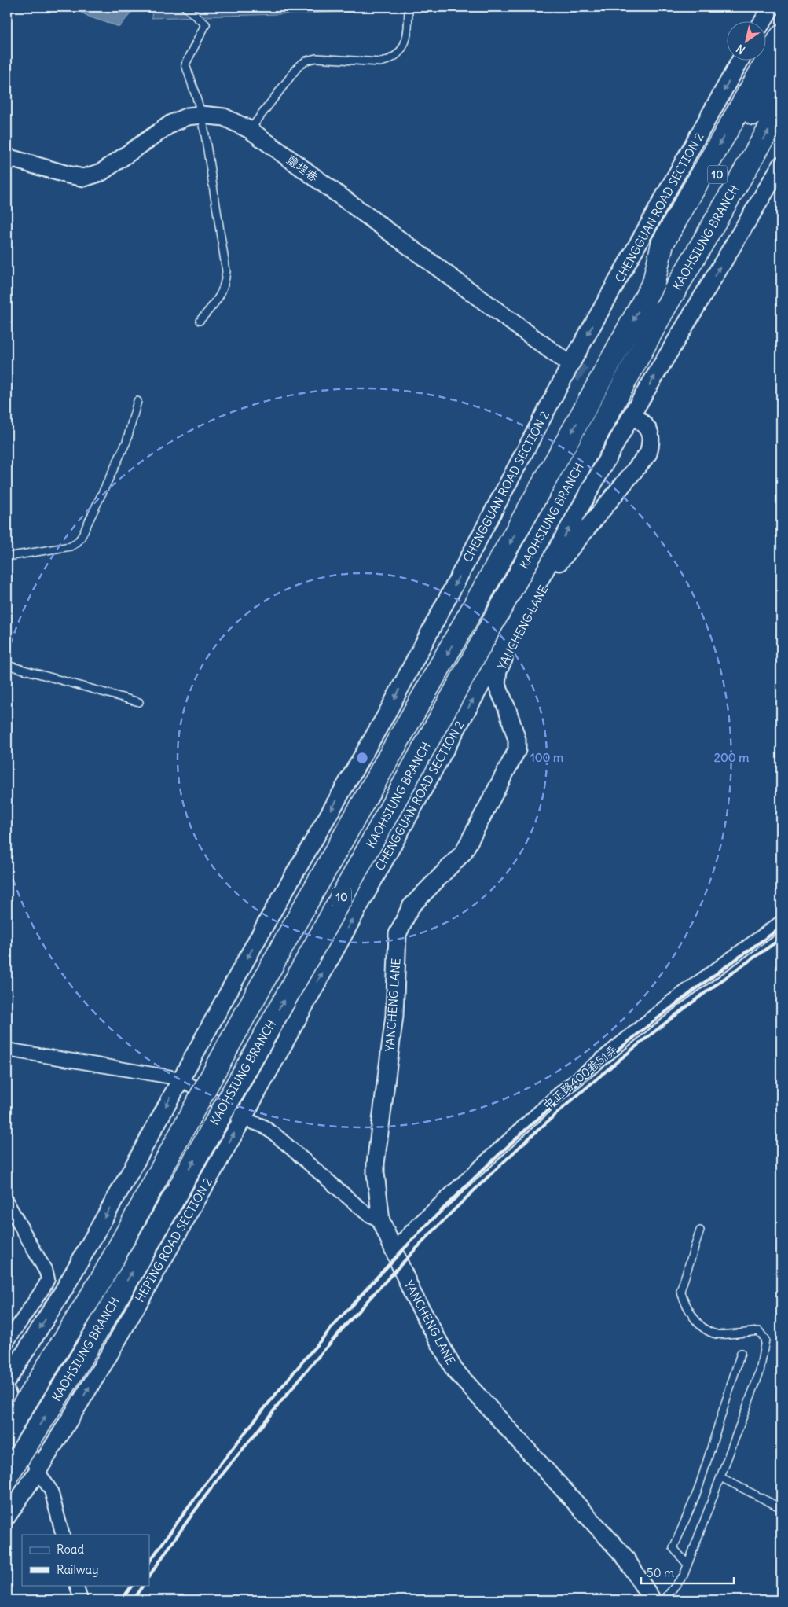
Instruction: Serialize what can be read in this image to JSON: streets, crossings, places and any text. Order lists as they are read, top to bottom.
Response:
{
  "streets": {
    "highway": ["10", "KAOHSIUNG BRANCH"],
    "street": [
      "鹽埕巷",
      "CHENGGUAN ROAD SECTION 2",
      "YANCHENG LANE",
      "中正路400巷51弄",
      "HEPING ROAD SECTION 2"
    ]
  },
  "crossings": [
    ["鹽埕巷", "CHENGGUAN ROAD SECTION 2"],
    ["CHENGGUAN ROAD SECTION 2", "YANCHENG LANE"],
    ["CHENGGUAN ROAD SECTION 2", "HEPING ROAD SECTION 2"],
    ["YANCHENG LANE", "中正路400巷51弄"]
  ],
  "legend": ["Road", "Railway"],
  "scale_bar": "50 m",
  "north": "bottom left",
  "rings": ["100 m", "200 m"]
}
